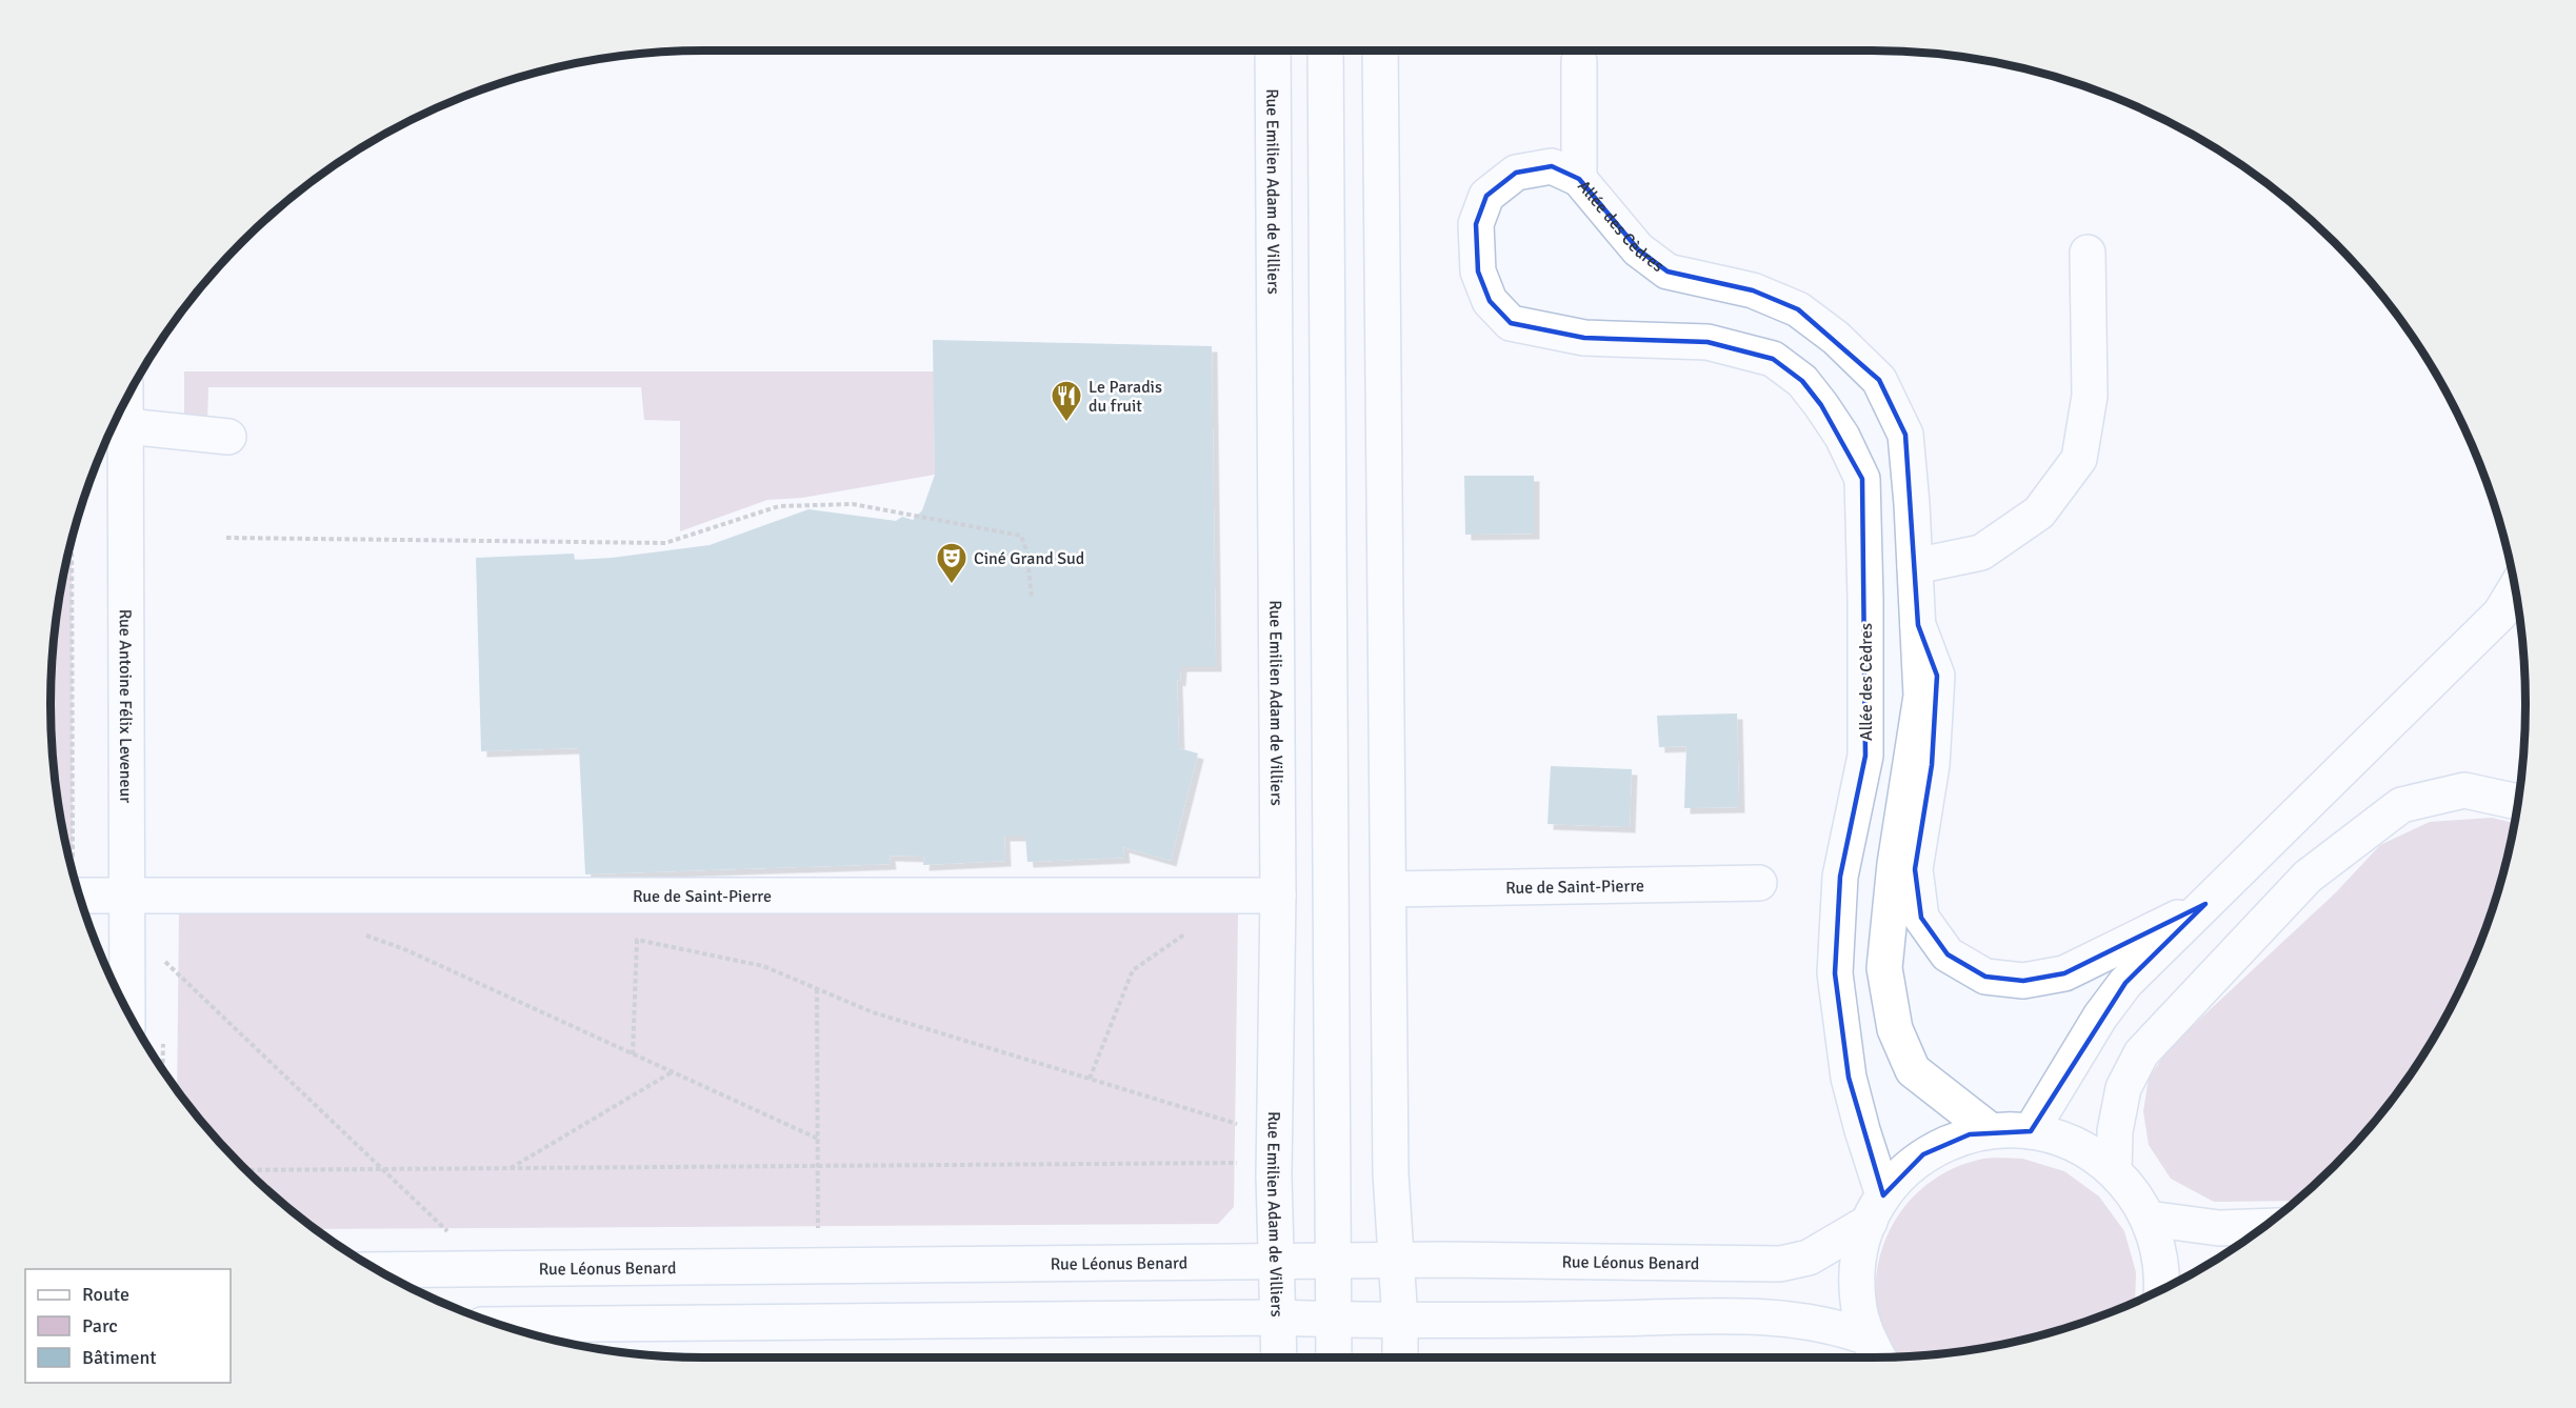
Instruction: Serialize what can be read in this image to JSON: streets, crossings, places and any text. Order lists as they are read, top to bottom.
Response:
{
  "streets": {
    "main road": [
      "Rue Emilien Adam de Villiers",
      "Allée des Cèdres",
      "Rue Antoine Félix Leveneur",
      "Rue de Saint-Pierre",
      "Rue Léonus Benard"
    ]
  },
  "crossings": [
    ["Rue Emilien Adam de Villiers", "Rue de Saint-Pierre"],
    ["Rue Emilien Adam de Villiers", "Rue Léonus Benard"],
    ["Allée des Cèdres", "Rue Léonus Benard"],
    ["Rue Antoine Félix Leveneur", "Rue de Saint-Pierre"]
  ],
  "places": {
    "restaurant": ["Le Paradis du fruit"],
    "theatre": ["Ciné Grand Sud"]
  },
  "legend": ["Route", "Parc", "Bâtiment"]
}
